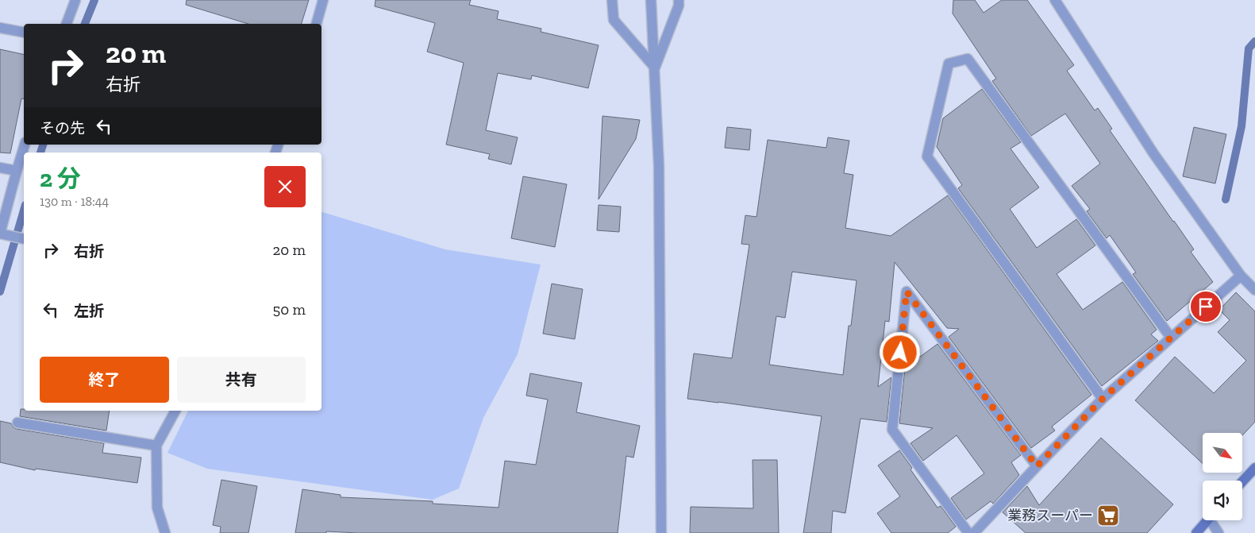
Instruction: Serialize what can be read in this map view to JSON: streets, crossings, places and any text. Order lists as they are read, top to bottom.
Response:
{
  "places": {
    "supermarket": ["業務スーパー"]
  },
  "north": "bottom right",
  "page": {
    "turn": ["20 m", "右折"],
    "then": "その先",
    "heading": ["2 分", "130 m · 18:44"],
    "list": [
      {
        "name": "右折",
        "value": "20 m"
      },
      {
        "name": "左折",
        "value": "50 m"
      }
    ],
    "buttons": ["終了", "共有"]
  }
}
